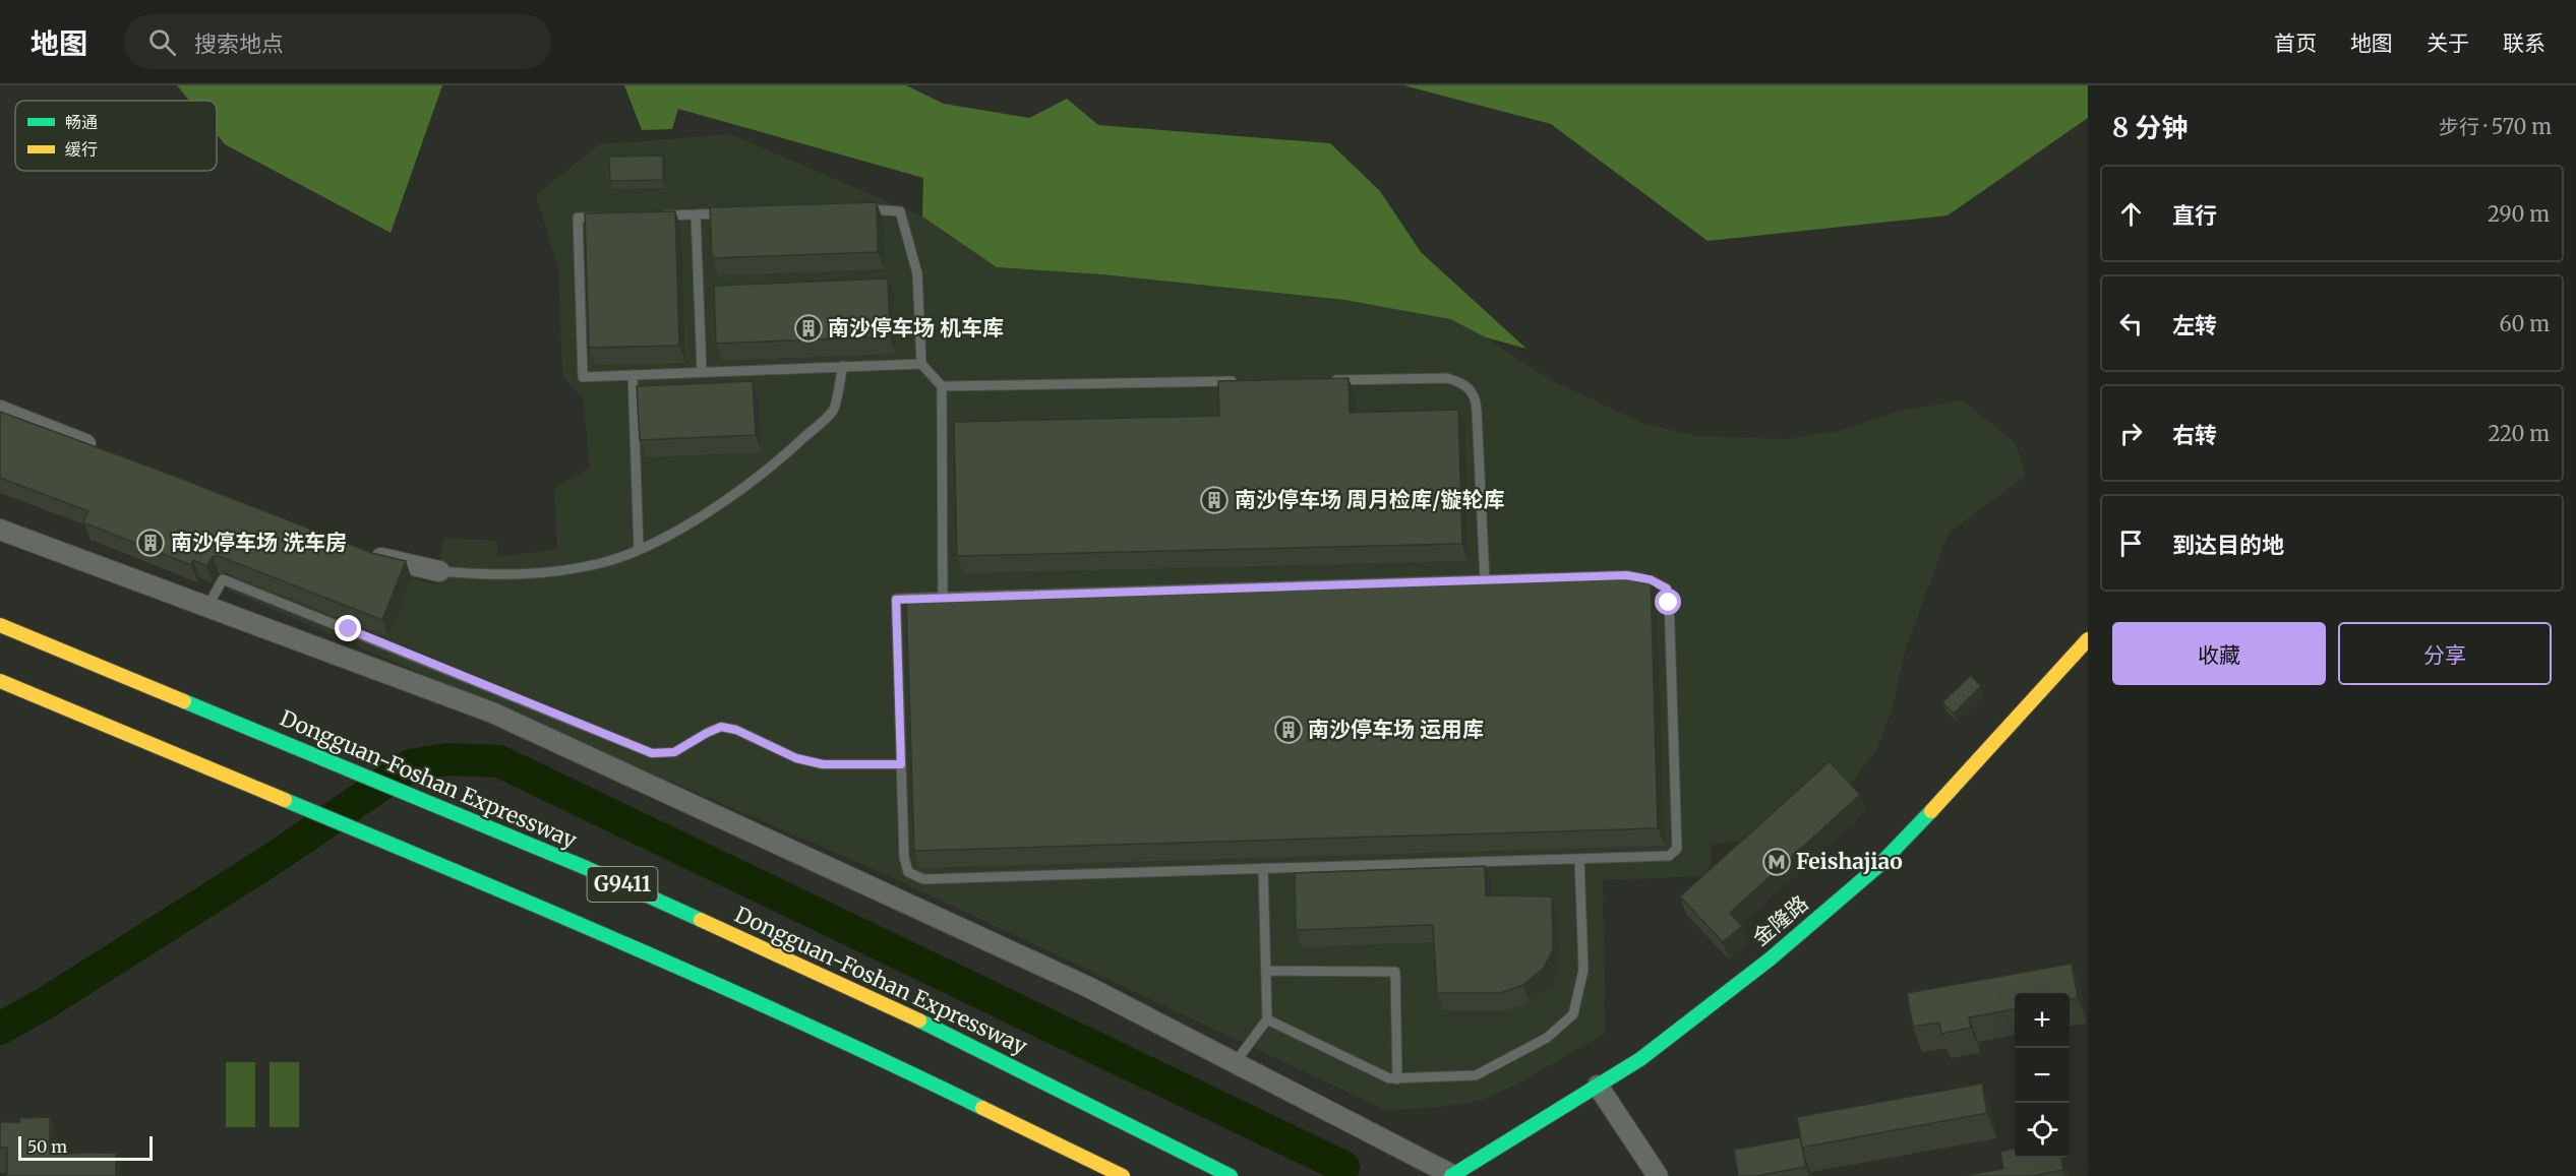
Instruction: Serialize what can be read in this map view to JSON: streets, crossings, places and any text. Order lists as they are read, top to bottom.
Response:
{
  "streets": {
    "main road": ["Dongguan-Foshan Expressway", "G9411", "金隆路"]
  },
  "places": {
    "building": [
      "南沙停车场 机车库",
      "南沙停车场 周月检库/镟轮库",
      "南沙停车场 洗车房",
      "南沙停车场 运用库"
    ],
    "metro station": ["Feishajiao"]
  },
  "legend": ["畅通", "缓行"],
  "scale_bar": "50 m",
  "page": {
    "header": "地图",
    "search": "搜索地点",
    "nav": [
      "首页",
      "地图",
      "关于",
      "联系"
    ],
    "heading": ["8 分钟", "步行 · 570 m"],
    "list": [
      ["直行", "290 m"],
      ["左转", "60 m"],
      ["右转", "220 m"],
      "到达目的地"
    ],
    "buttons": ["收藏", "分享"],
    "map_buttons": ["+", "−"],
    "scale": "50 m"
  }
}
